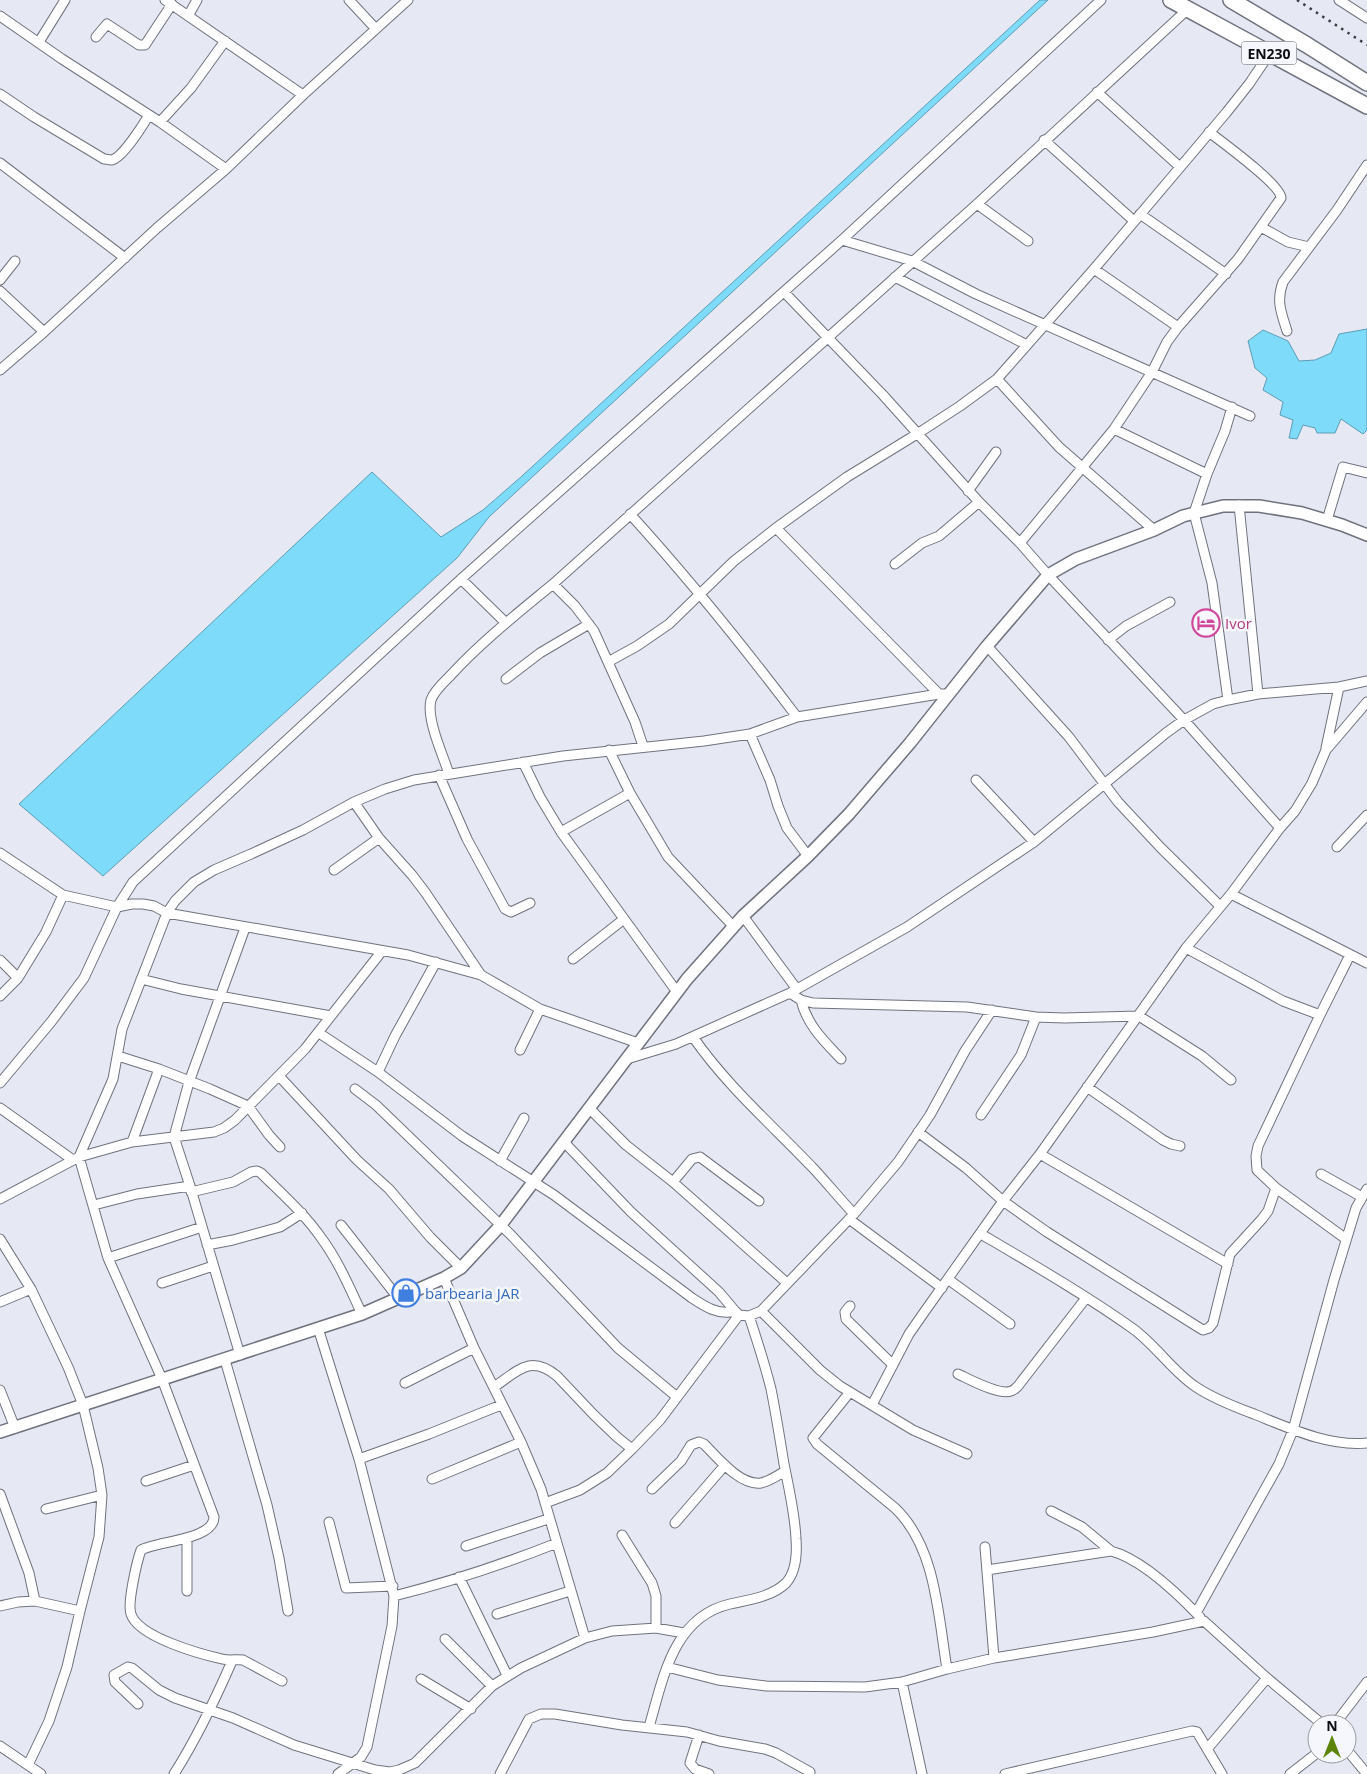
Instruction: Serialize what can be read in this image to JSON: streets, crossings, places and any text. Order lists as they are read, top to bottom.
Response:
{
  "streets": {
    "highway": ["EN230"]
  },
  "places": {
    "hotel": ["Ivor"],
    "shop": ["barbearia JAR"]
  },
  "north": "top"
}
